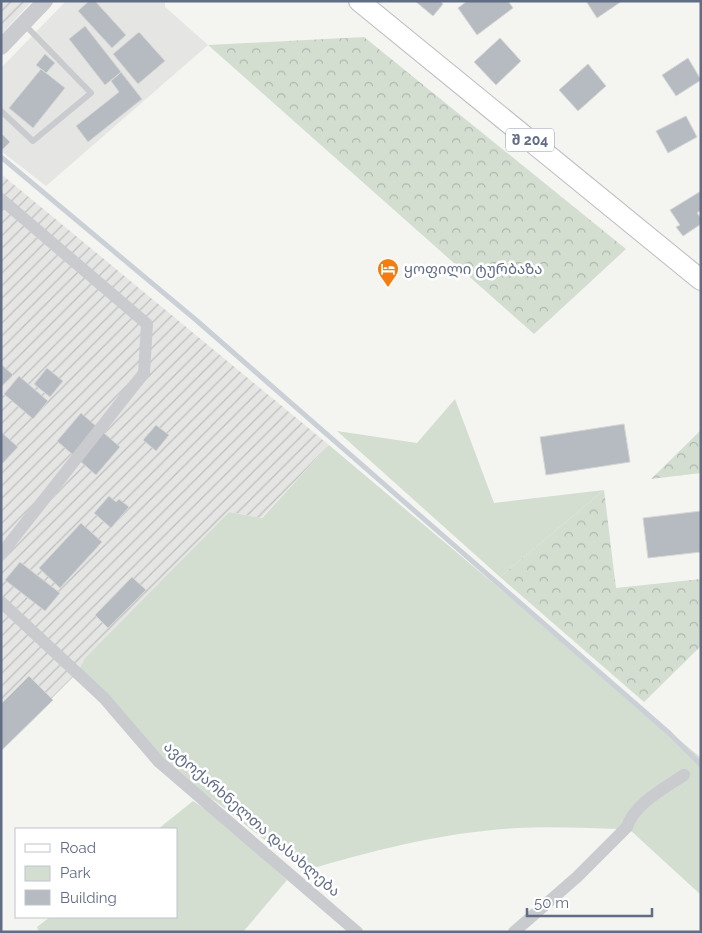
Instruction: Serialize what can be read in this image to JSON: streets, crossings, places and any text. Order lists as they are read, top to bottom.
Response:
{
  "streets": {
    "main road": ["შ 204"],
    "street": ["ავტოქარხნელთა დასახლება"]
  },
  "places": {
    "hotel": ["ყოფილი ტურბაზა"]
  },
  "legend": ["Road", "Park", "Building"],
  "scale_bar": "50 m"
}
